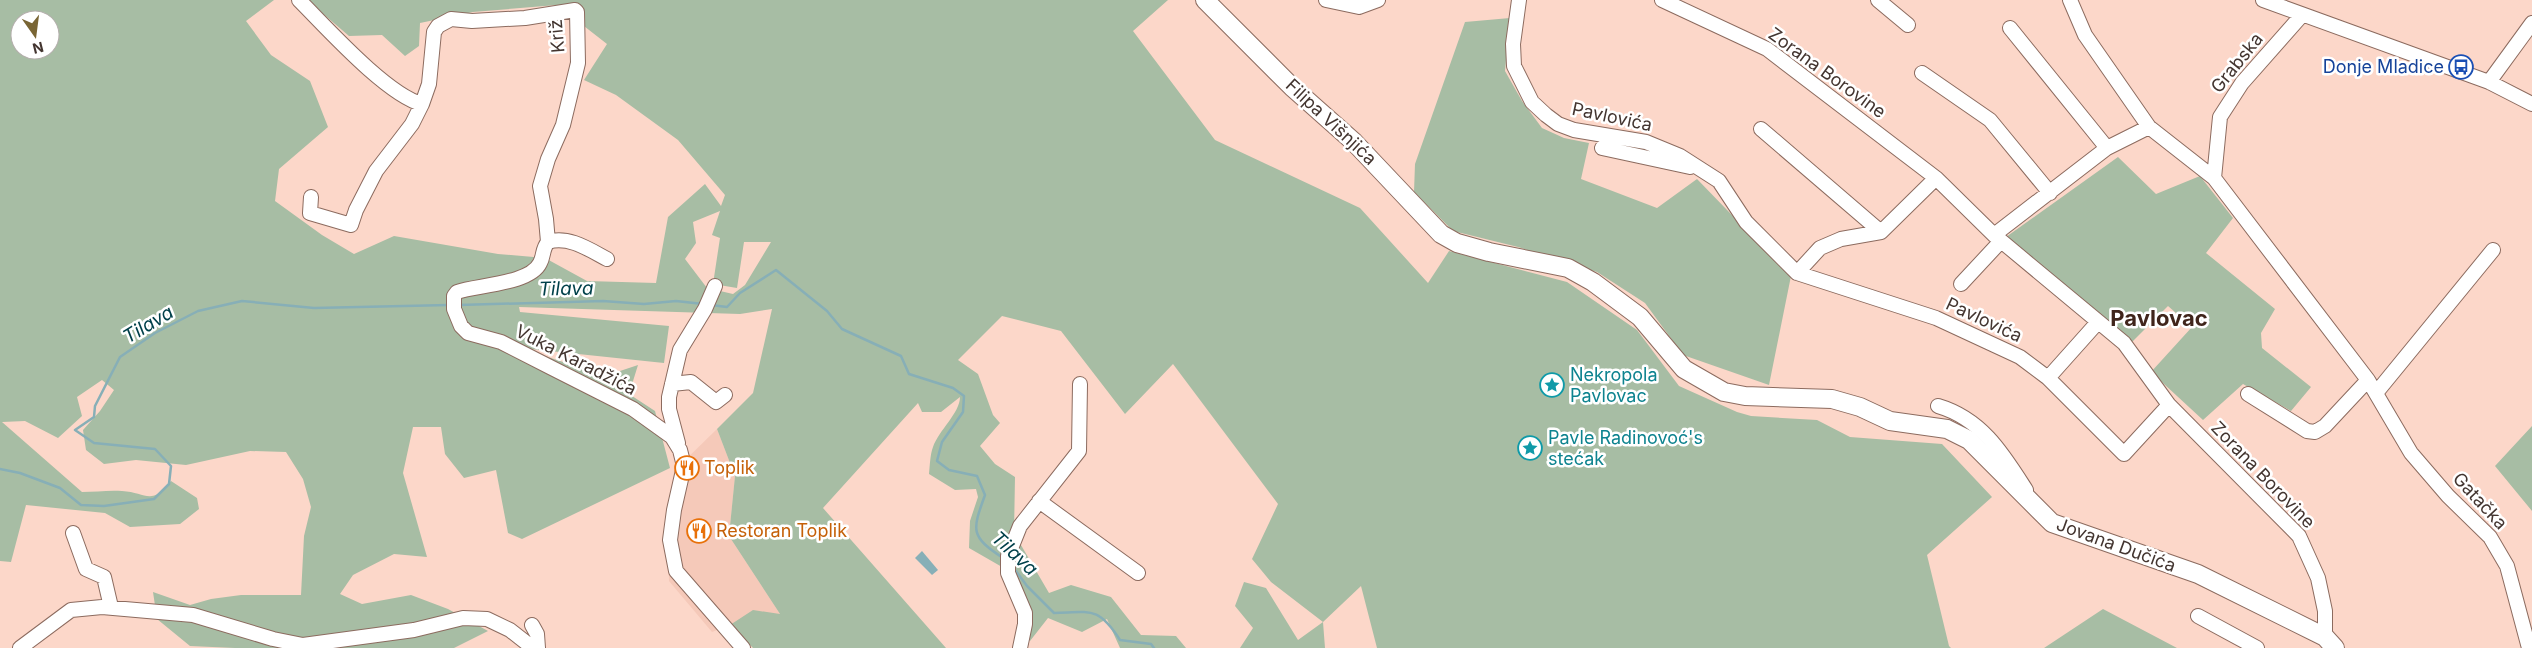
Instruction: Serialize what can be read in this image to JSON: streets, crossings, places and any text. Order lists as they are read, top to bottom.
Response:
{
  "streets": {
    "main road": ["Filipa Višnjića", "Jovana Dučića"],
    "street": [
      "Križ",
      "Grabska",
      "Zorana Borovine",
      "Pavlovića",
      "Vuka Karadžića",
      "Gatačka"
    ]
  },
  "crossings": [
    ["Križ", "Vuka Karadžića"],
    ["Grabska", "Gatačka"],
    ["Zorana Borovine", "Pavlovića"],
    ["Zorana Borovine", "Jovana Dučića"],
    ["Filipa Višnjića", "Jovana Dučića"]
  ],
  "districts": ["Pavlovac"],
  "water": ["Tilava"],
  "places": {
    "bus stop": ["Donje Mladice"],
    "place": ["Nekropola Pavlovac", "Pavle Radinovoć's stećak"],
    "restaurant": ["Toplik", "Restoran Toplik"]
  },
  "north": "bottom"
}
